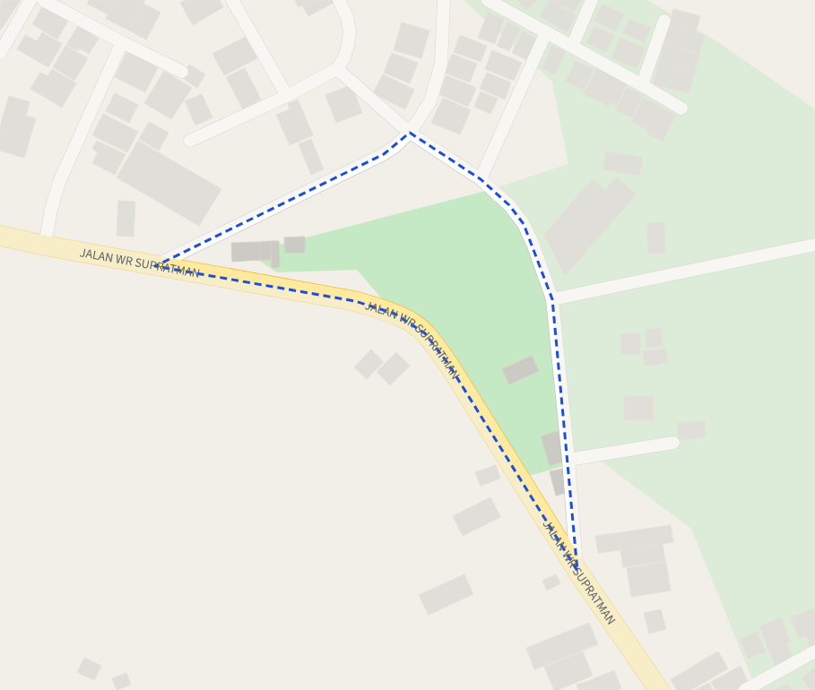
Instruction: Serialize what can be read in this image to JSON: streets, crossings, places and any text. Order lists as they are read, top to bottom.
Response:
{
  "streets": {
    "highway": ["JALAN WR SUPRATMAN"]
  }
}
